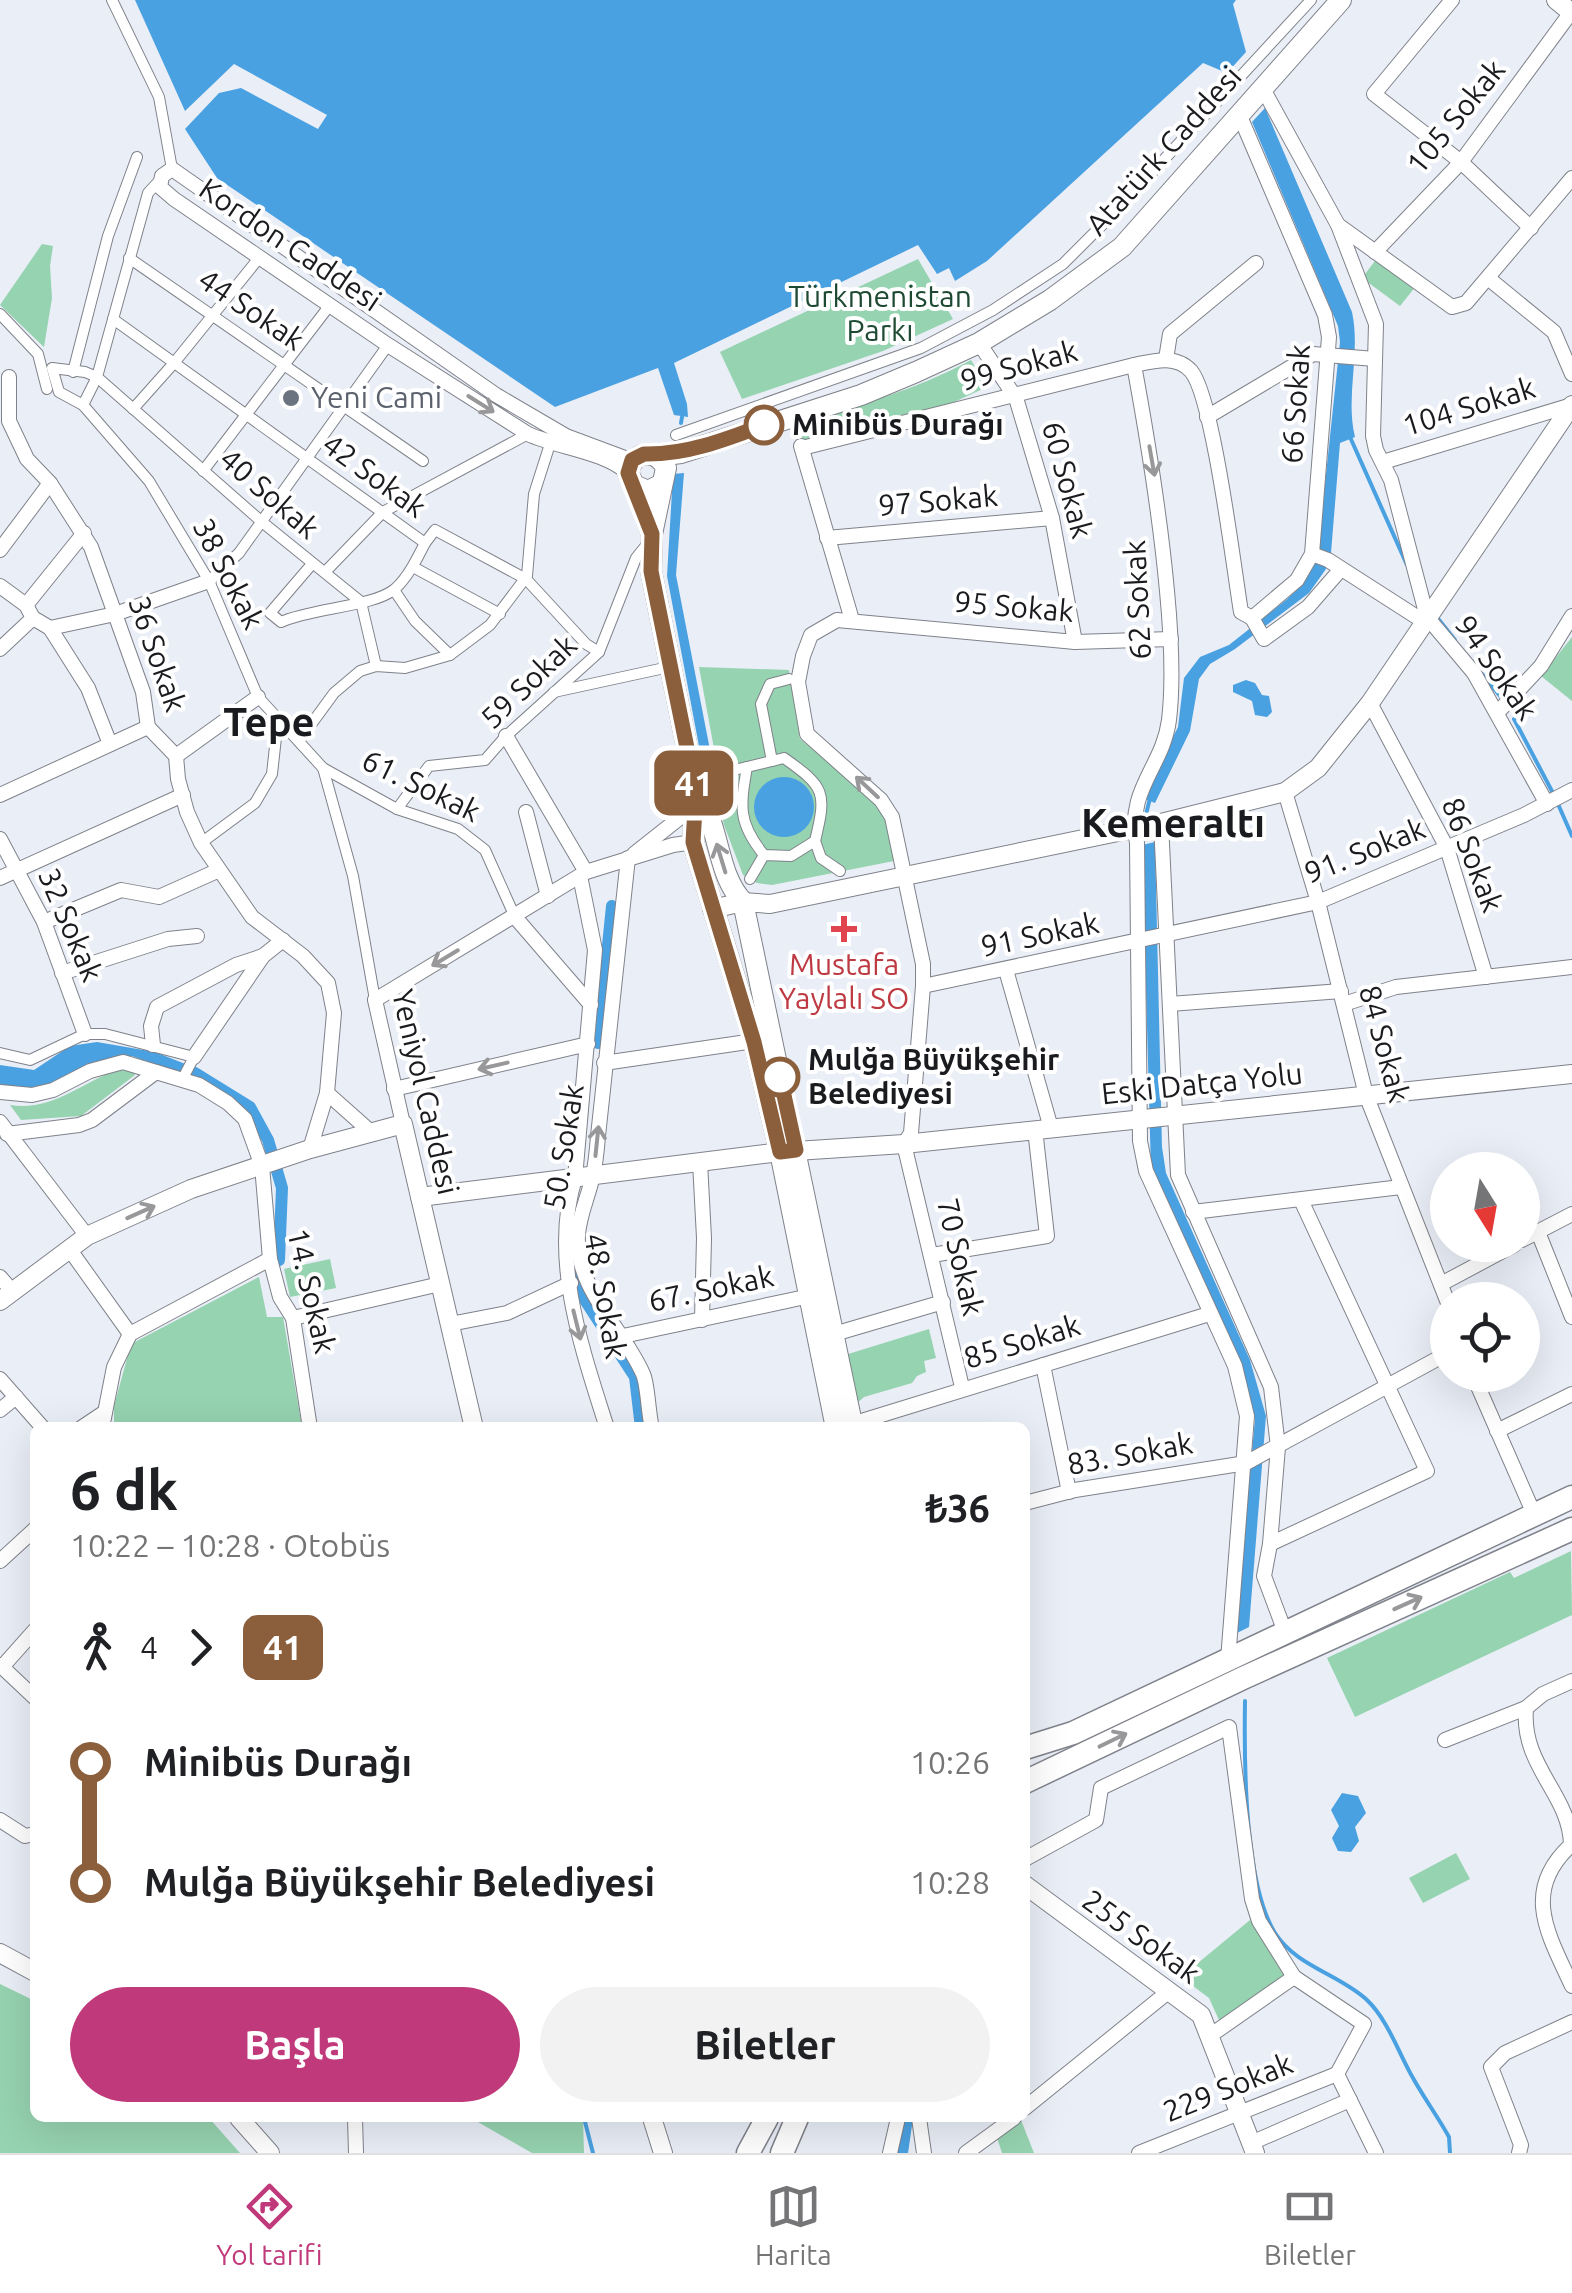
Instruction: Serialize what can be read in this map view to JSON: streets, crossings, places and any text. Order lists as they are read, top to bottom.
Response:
{
  "streets": {
    "main road": ["Atatürk Caddesi"],
    "street": [
      "105 Sokak",
      "Kordon Caddesi",
      "44 Sokak",
      "99 Sokak",
      "66 Sokak",
      "104 Sokak",
      "42 Sokak",
      "60 Sokak",
      "40 Sokak",
      "97 Sokak",
      "38 Sokak",
      "62 Sokak",
      "95 Sokak",
      "36 Sokak",
      "94 Sokak",
      "59 Sokak",
      "61. Sokak",
      "91. Sokak",
      "86 Sokak",
      "32 Sokak",
      "91 Sokak",
      "84 Sokak",
      "Eski Datça Yolu",
      "Yeniyol Caddesi",
      "50. Sokak",
      "70 Sokak",
      "67. Sokak",
      "14. Sokak",
      "48. Sokak",
      "85 Sokak",
      "83. Sokak",
      "255 Sokak",
      "229 Sokak"
    ]
  },
  "crossings": [
    ["Atatürk Caddesi", "66 Sokak"],
    ["Atatürk Caddesi", "60 Sokak"],
    ["99 Sokak", "60 Sokak"],
    ["99 Sokak", "97 Sokak"],
    ["99 Sokak", "62 Sokak"],
    ["42 Sokak", "59 Sokak"],
    ["60 Sokak", "97 Sokak"],
    ["60 Sokak", "95 Sokak"],
    ["38 Sokak", "61. Sokak"],
    ["38 Sokak", "Yeniyol Caddesi"],
    ["62 Sokak", "95 Sokak"],
    ["94 Sokak", "91. Sokak"],
    ["59 Sokak", "61. Sokak"],
    ["59 Sokak", "48. Sokak"],
    ["61. Sokak", "Yeniyol Caddesi"],
    ["61. Sokak", "48. Sokak"],
    ["91. Sokak", "86 Sokak"],
    ["91. Sokak", "91 Sokak"],
    ["91. Sokak", "84 Sokak"],
    ["84 Sokak", "Eski Datça Yolu"],
    ["Eski Datça Yolu", "Yeniyol Caddesi"],
    ["Eski Datça Yolu", "50. Sokak"],
    ["Eski Datça Yolu", "70 Sokak"],
    ["Eski Datça Yolu", "48. Sokak"],
    ["50. Sokak", "67. Sokak"],
    ["50. Sokak", "48. Sokak"],
    ["70 Sokak", "85 Sokak"],
    ["255 Sokak", "229 Sokak"]
  ],
  "districts": ["Tepe", "Kemeraltı"],
  "parks": ["Türkmenistan Parkı"],
  "places": {
    "other": ["Yeni Cami", "Minibüs Durağı", "Mulğa Büyükşehir Belediyesi"],
    "health": ["Mustafa Yaylalı SO"]
  },
  "lines": ["bus line 41"],
  "north": "bottom",
  "page": {
    "on_map": "41",
    "heading": ["6 dk", "10:22 – 10:28 · Otobüs", "₺36"],
    "legs": ["4", "41"],
    "list": [
      {
        "name": "Minibüs Durağı",
        "value": "10:26"
      },
      {
        "name": "Mulğa Büyükşehir Belediyesi",
        "value": "10:28"
      }
    ],
    "buttons": ["Başla", "Biletler"],
    "tabs": ["Yol tarifi", "Harita", "Biletler"]
  }
}
